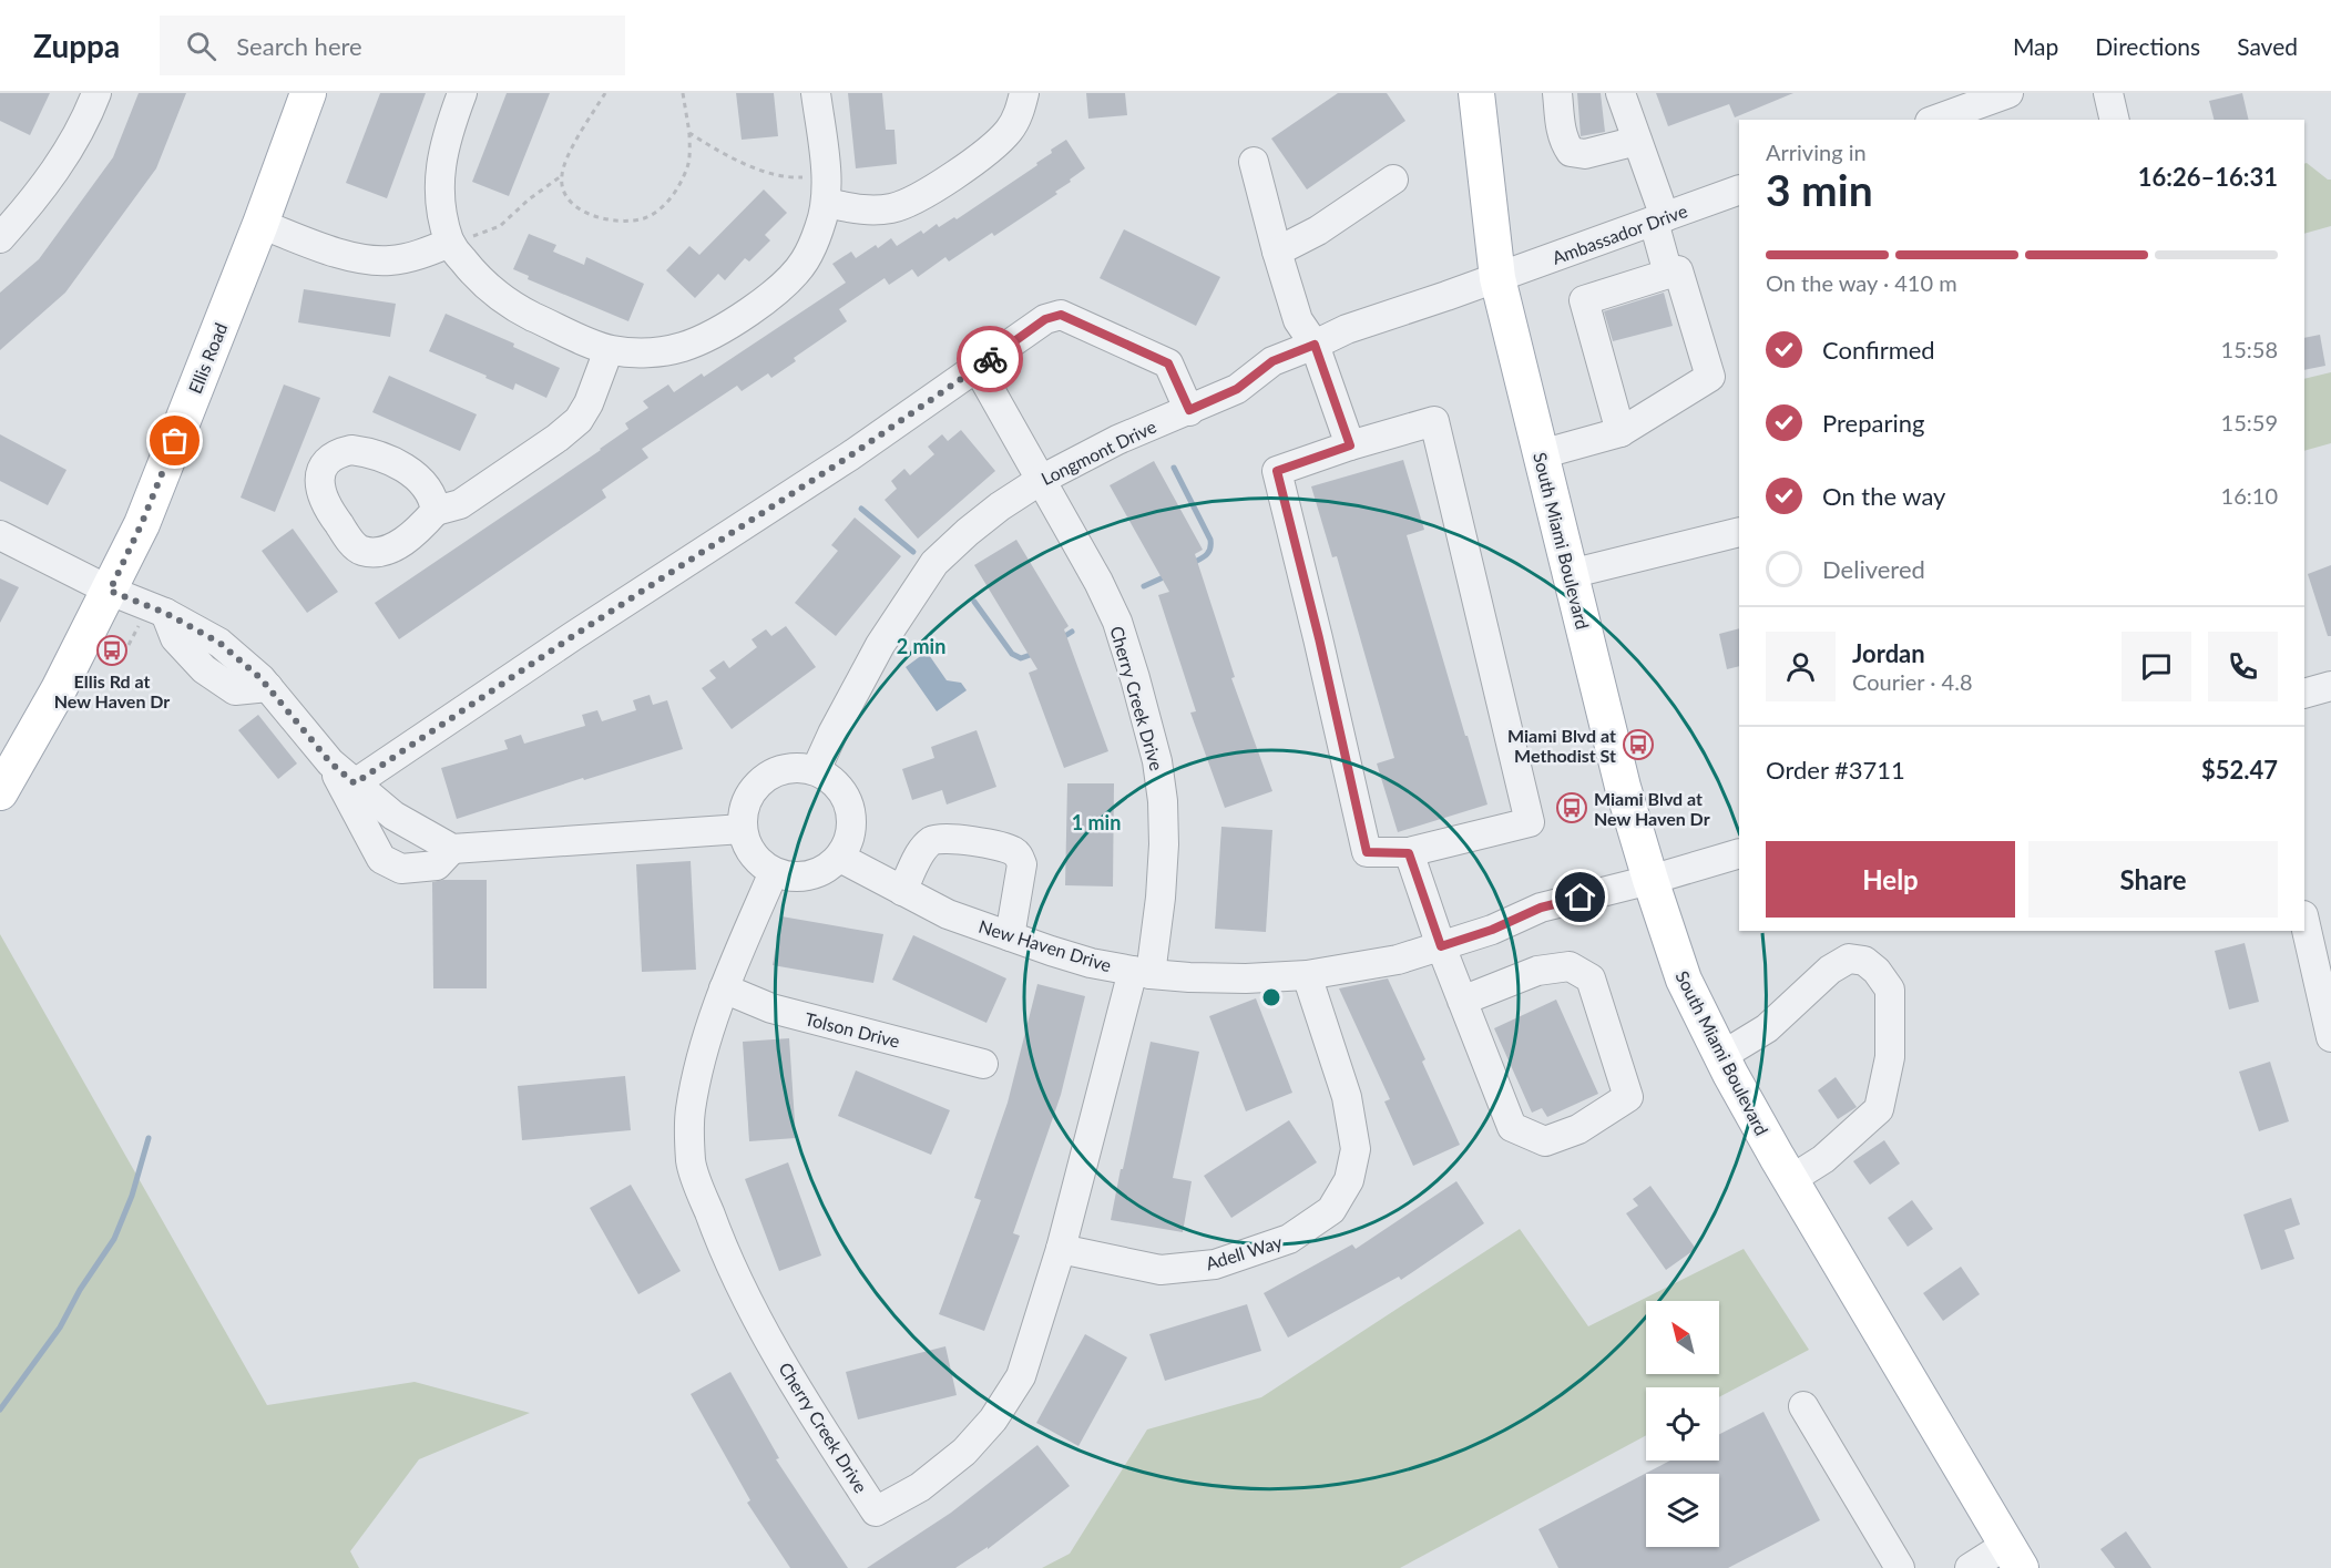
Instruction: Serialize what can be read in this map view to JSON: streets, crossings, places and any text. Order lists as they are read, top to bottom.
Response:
{
  "streets": {
    "main road": ["Ellis Road", "South Miami Boulevard"],
    "street": [
      "Ambassador Drive",
      "Longmont Drive",
      "Cherry Creek Drive",
      "New Haven Drive",
      "Tolson Drive",
      "Adell Way"
    ]
  },
  "crossings": [
    ["Ambassador Drive", "Longmont Drive"],
    ["Ambassador Drive", "South Miami Boulevard"],
    ["Longmont Drive", "South Miami Boulevard"],
    ["Longmont Drive", "Cherry Creek Drive"],
    ["Longmont Drive", "New Haven Drive"],
    ["South Miami Boulevard", "New Haven Drive"],
    ["Cherry Creek Drive", "New Haven Drive"],
    ["Cherry Creek Drive", "Tolson Drive"],
    ["Cherry Creek Drive", "Adell Way"],
    ["New Haven Drive", "Adell Way"]
  ],
  "places": {
    "bus stop": ["Ellis Rd at New Haven Dr", "Miami Blvd at Methodist St", "Miami Blvd at New Haven Dr"]
  },
  "north": "top left",
  "page": {
    "header": "Zuppa",
    "search": "Search here",
    "nav": ["Map", "Directions", "Saved"],
    "heading": ["3 min", "Arriving in", "16:26–16:31"],
    "panel": [
      "Jordan",
      "Courier · 4.8",
      "Order #3711",
      "$52.47"
    ],
    "bar": "On the way · 410 m",
    "list": [
      ["Confirmed", "15:58"],
      ["Preparing", "15:59"],
      ["On the way", "16:10"],
      "Delivered"
    ],
    "buttons": ["Help", "Share"]
  },
  "rings": ["2 min", "1 min"]
}
